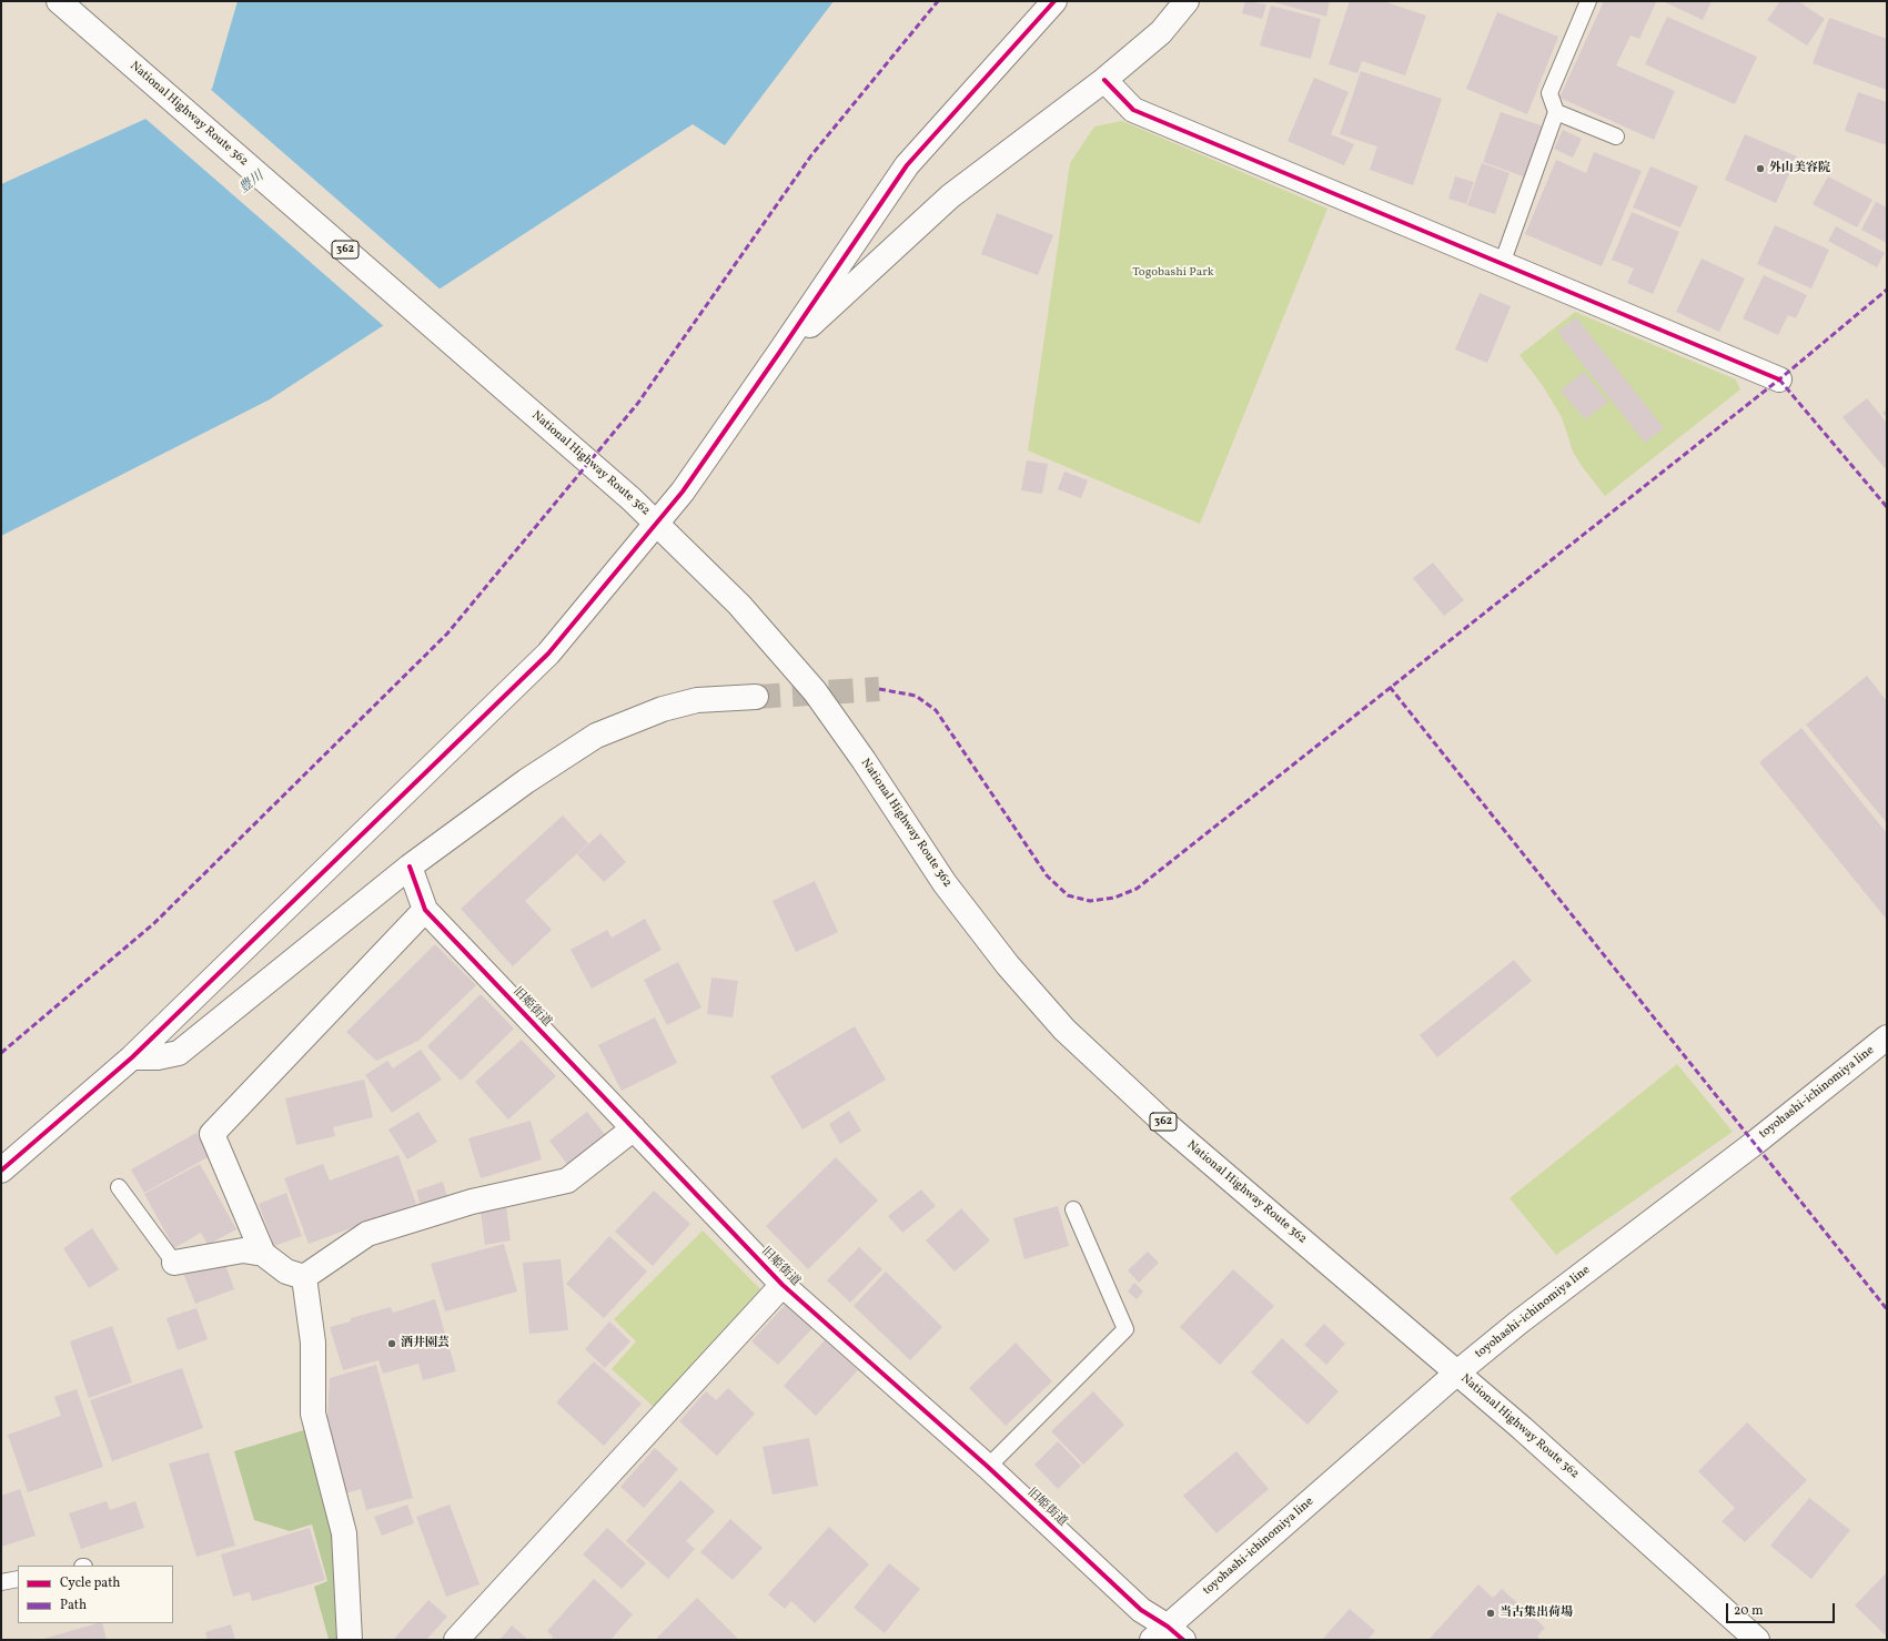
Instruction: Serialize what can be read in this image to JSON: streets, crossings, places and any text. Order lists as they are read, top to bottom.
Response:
{
  "streets": {
    "main road": [
      "National Highway Route 362",
      "362",
      "旧姫街道",
      "toyohashi-ichinomiya line"
    ]
  },
  "crossings": [
    ["National Highway Route 362", "toyohashi-ichinomiya line"],
    ["旧姫街道", "toyohashi-ichinomiya line"]
  ],
  "water": ["豊川"],
  "parks": ["Togobashi Park"],
  "places": ["外山美容院", "酒井園芸", "当古集出荷場"],
  "legend": ["Cycle path", "Path"],
  "scale_bar": "20 m"
}
